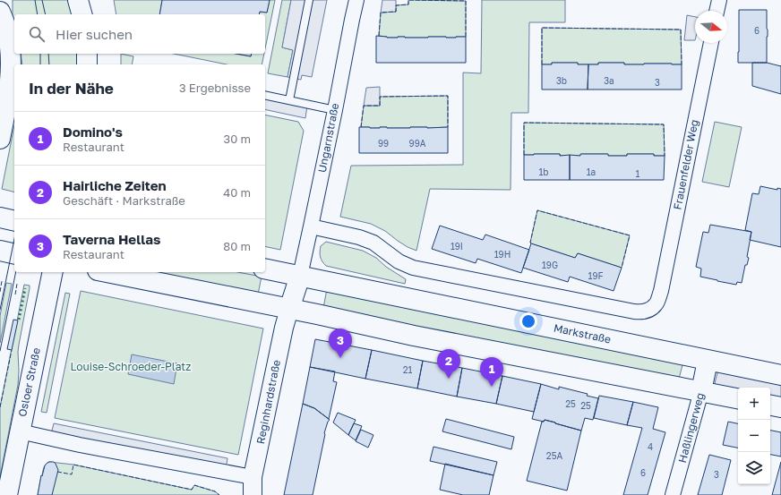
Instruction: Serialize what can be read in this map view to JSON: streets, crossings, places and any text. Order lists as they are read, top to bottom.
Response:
{
  "streets": {
    "main road": ["Markstraße", "Osloer Straße", "Haßlingerweg"],
    "street": ["Ungarnstraße", "Frauenfelder Weg", "Reginhardstraße"]
  },
  "crossings": [
    ["Ungarnstraße", "Frauenfelder Weg"],
    ["Ungarnstraße", "Markstraße"],
    ["Markstraße", "Haßlingerweg"]
  ],
  "parks": ["Louise-Schroeder-Platz"],
  "house_numbers": [
    "6",
    "3b",
    "3a",
    "3",
    "99",
    "99A",
    "1b",
    "1a",
    "1",
    "19I",
    "19H",
    "19G",
    "19F",
    "21",
    "25",
    "25",
    "4",
    "25A",
    "6",
    "3"
  ],
  "north": "right",
  "page": {
    "search": "Hier suchen",
    "heading": ["In der Nähe", "3 Ergebnisse"],
    "list": [
      {
        "mark": "1",
        "name": "Domino's",
        "note": "Restaurant",
        "value": "30 m"
      },
      {
        "mark": "2",
        "name": "Hairliche Zeiten",
        "note": "Geschäft · Markstraße",
        "value": "40 m"
      },
      {
        "mark": "3",
        "name": "Taverna Hellas",
        "note": "Restaurant",
        "value": "80 m"
      }
    ],
    "pins": ["3", "2", "1"],
    "map_buttons": ["+", "−"]
  }
}
